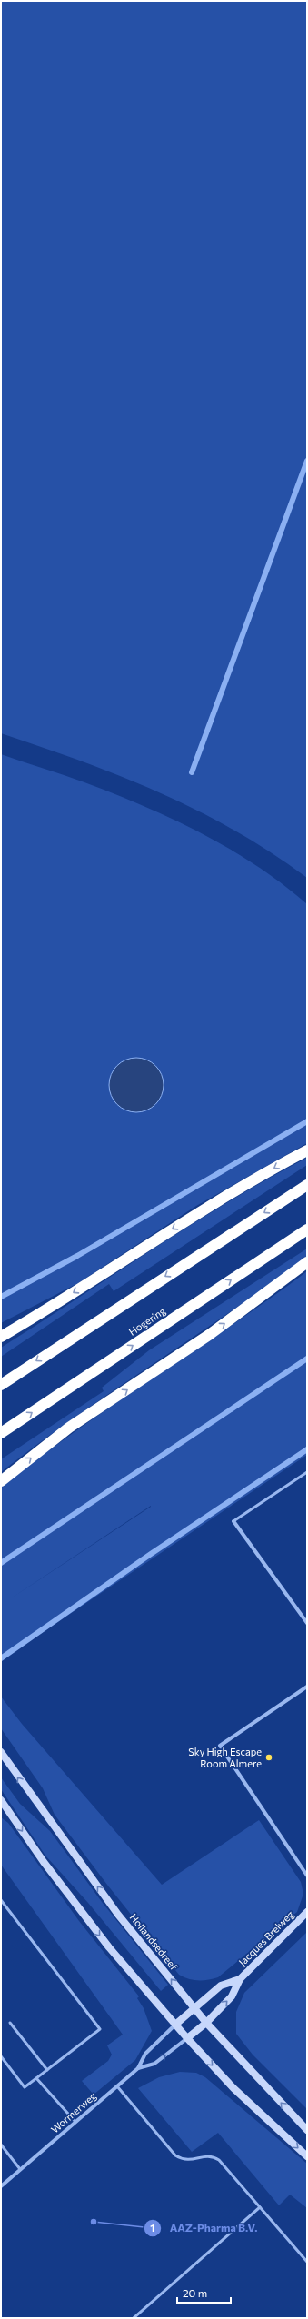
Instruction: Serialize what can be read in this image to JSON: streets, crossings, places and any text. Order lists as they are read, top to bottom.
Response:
{
  "streets": {
    "highway": ["Hogering"],
    "main road": ["Jacques Brelweg", "Hollandsedreef"],
    "street": ["Wormerweg"]
  },
  "crossings": [
    ["Jacques Brelweg", "Hollandsedreef"],
    ["Jacques Brelweg", "Wormerweg"]
  ],
  "places": ["Sky High Escape Room Almere", "AAZ-Pharma B.V."],
  "scale_bar": "20 m"
}
